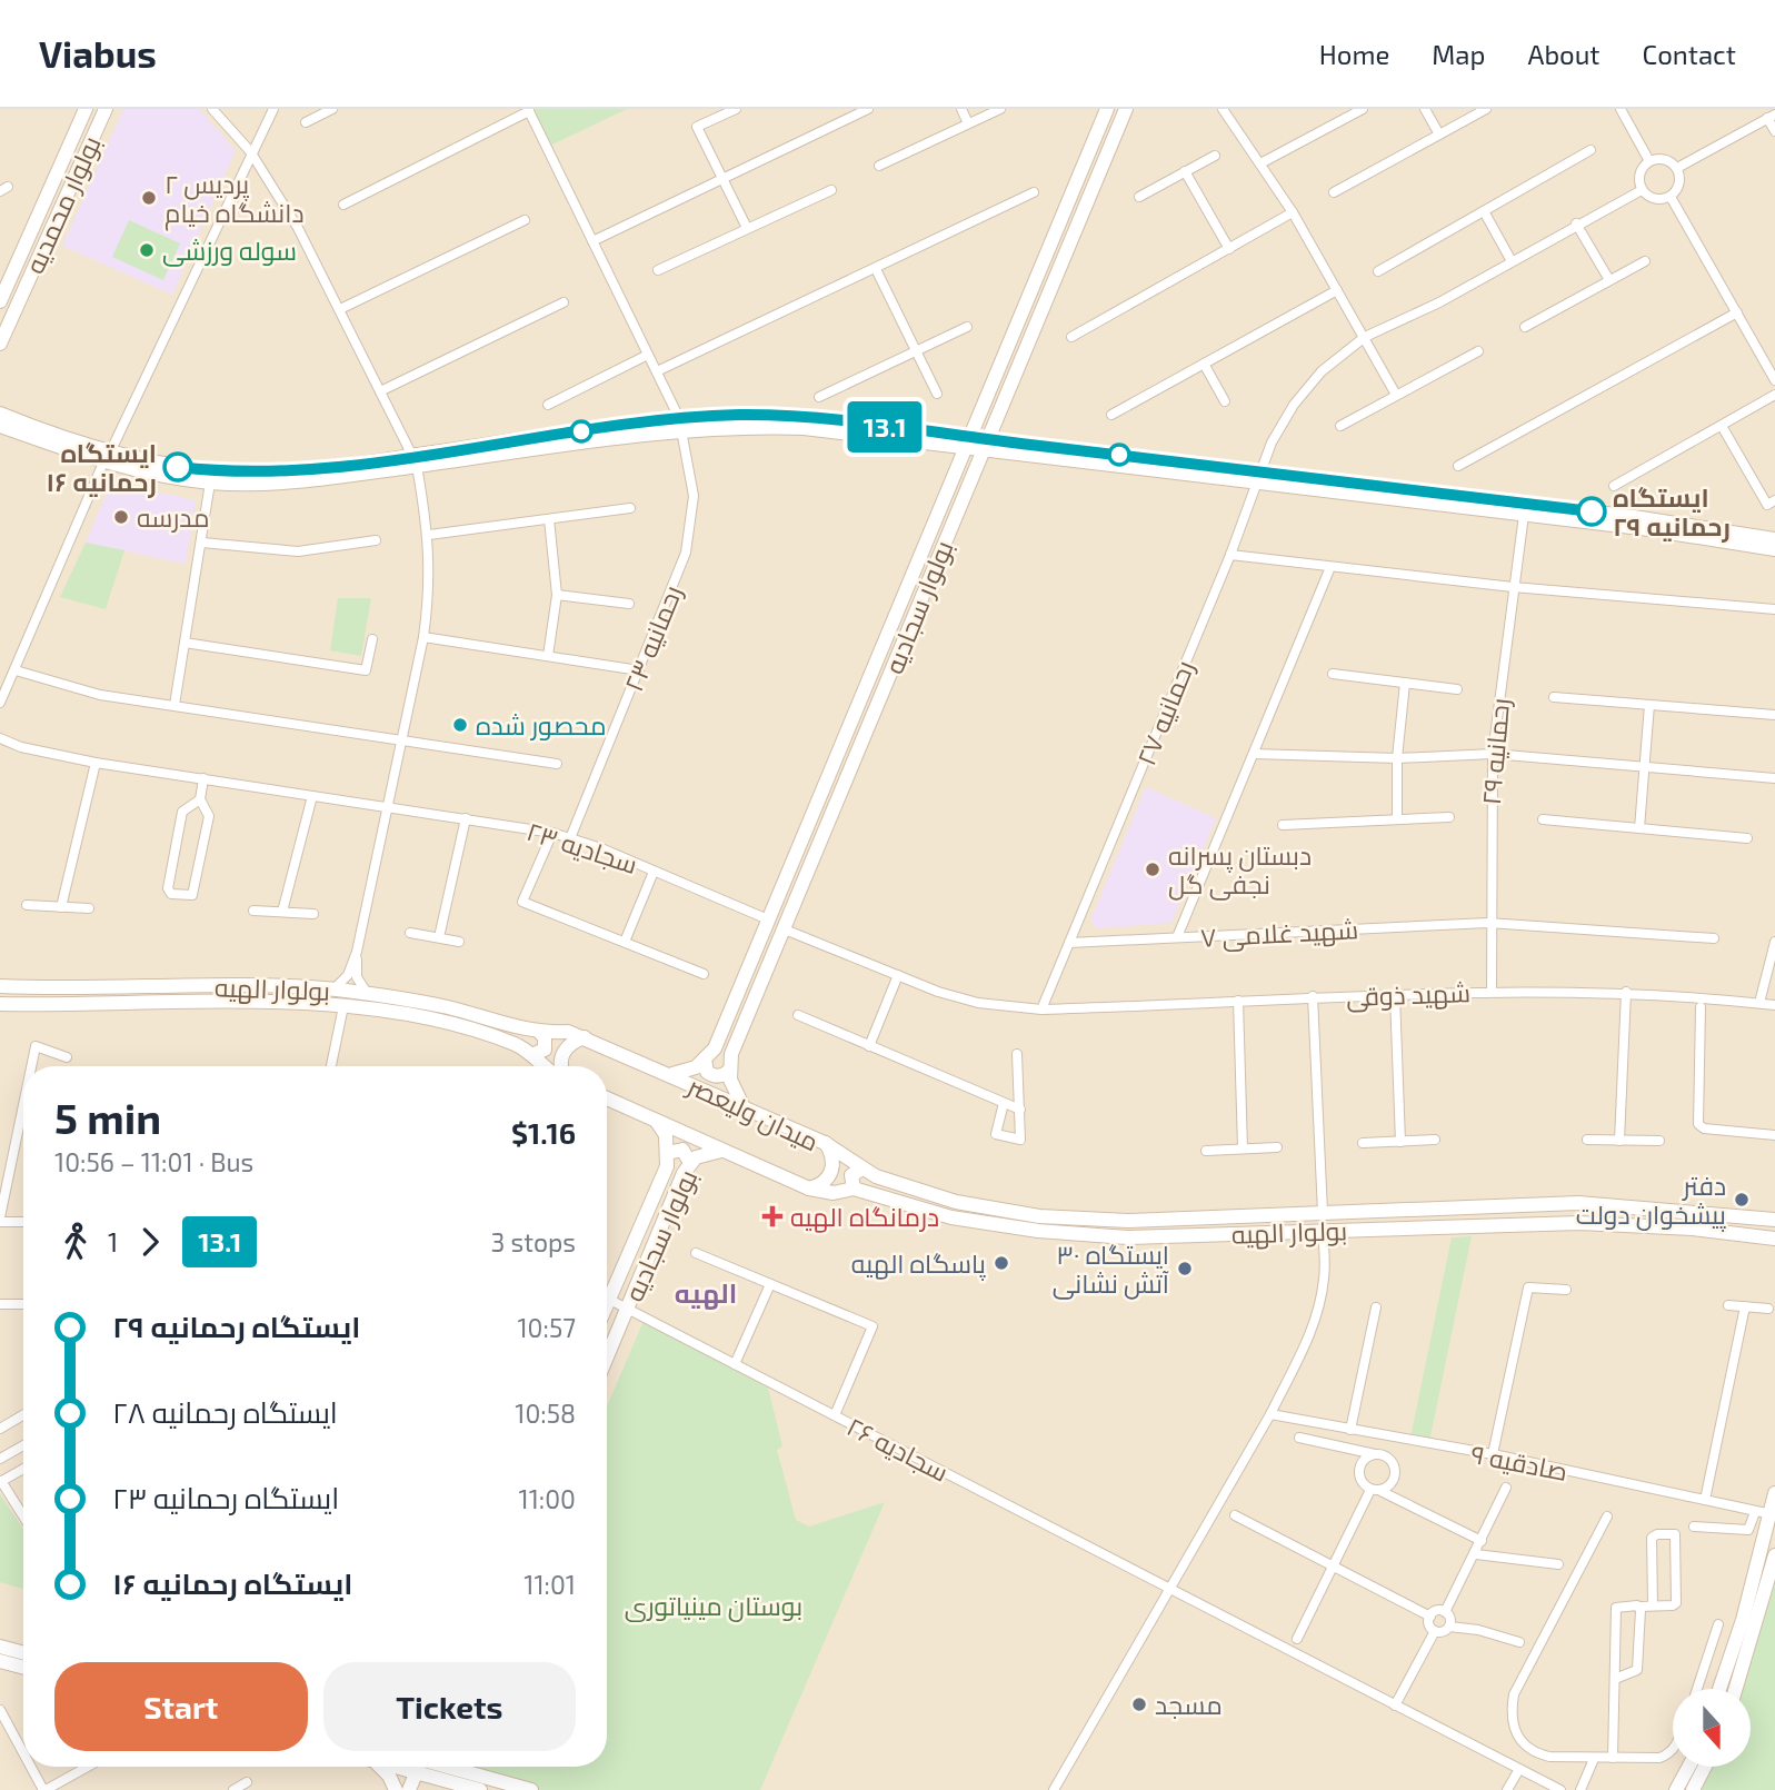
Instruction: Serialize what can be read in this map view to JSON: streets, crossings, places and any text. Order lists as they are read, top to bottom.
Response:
{
  "streets": {
    "main road": [
      "بولوار محمدیه",
      "بولوار سجادیه",
      "بولوار الهیه",
      "میدان ولیعصر"
    ],
    "street": [
      "رحمانیه ۲۳",
      "رحمانیه ۲۷",
      "رحمانیه ۲۹",
      "سجادیه ۲۳",
      "شهید غلامی ۷",
      "شهید ذوقی",
      "سجادیه ۲۶",
      "صادقیه ۹"
    ]
  },
  "crossings": [
    ["بولوار سجادیه", "سجادیه ۲۳"],
    ["بولوار سجادیه", "شهید ذوقی"],
    ["بولوار سجادیه", "میدان ولیعصر"],
    ["بولوار سجادیه", "سجادیه ۲۶"],
    ["رحمانیه ۲۳", "سجادیه ۲۳"],
    ["رحمانیه ۲۷", "شهید غلامی ۷"],
    ["رحمانیه ۲۷", "شهید ذوقی"],
    ["رحمانیه ۲۹", "شهید غلامی ۷"],
    ["رحمانیه ۲۹", "شهید ذوقی"],
    ["بولوار الهیه", "میدان ولیعصر"]
  ],
  "districts": ["الهیه"],
  "parks": ["بوستان مینیاتوری"],
  "places": {
    "other": [
      "پردیس ۲ دانشگاه خیام",
      "سوله ورزشی",
      "ایستگاه رحمانیه ۱۶",
      "ایستگاه رحمانیه ۲۹",
      "مدرسه",
      "محصور شده",
      "دبستان پسرانه نجفی گل",
      "دفتر پیشخوان دولت",
      "پاسگاه الهیه",
      "ایستگاه ۳۰ آتش نشانی",
      "مسجد"
    ],
    "health": ["درمانگاه الهیه"]
  },
  "lines": ["bus line 13.1"],
  "north": "bottom",
  "page": {
    "header": "Viabus",
    "nav": [
      "Home",
      "Map",
      "About",
      "Contact"
    ],
    "on_map": "13.1",
    "heading": ["5 min", "10:56 – 11:01 · Bus", "$1.16"],
    "legs": ["1", "13.1", "3 stops"],
    "list": [
      {
        "name": "ایستگاه رحمانیه ۲۹",
        "value": "10:57"
      },
      {
        "name": "ایستگاه رحمانیه ۲۸",
        "value": "10:58"
      },
      {
        "name": "ایستگاه رحمانیه ۲۳",
        "value": "11:00"
      },
      {
        "name": "ایستگاه رحمانیه ۱۶",
        "value": "11:01"
      }
    ],
    "buttons": ["Start", "Tickets"]
  }
}
